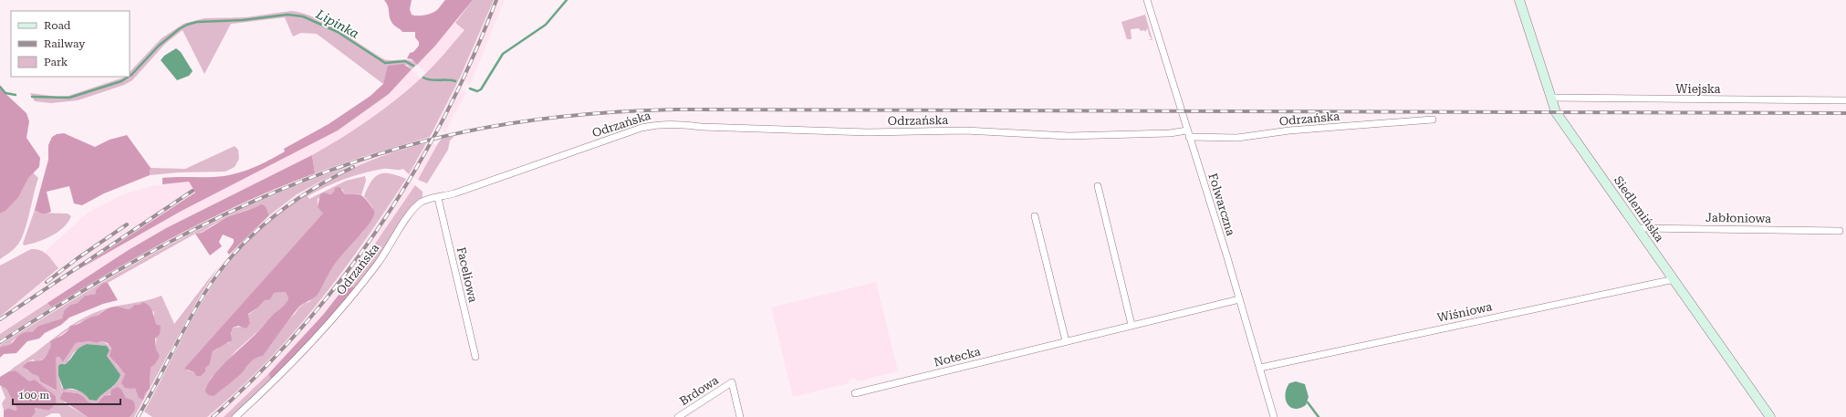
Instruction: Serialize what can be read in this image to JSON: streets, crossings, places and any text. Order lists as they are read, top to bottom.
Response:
{
  "streets": {
    "street": [
      "Wiejska",
      "Odrzańska",
      "Folwarczna",
      "Siedlemińska",
      "Jabłoniowa",
      "Faceliowa",
      "Wiśniowa",
      "Notecka",
      "Brdowa"
    ]
  },
  "crossings": [
    ["Wiejska", "Siedlemińska"],
    ["Odrzańska", "Folwarczna"],
    ["Odrzańska", "Faceliowa"],
    ["Folwarczna", "Wiśniowa"],
    ["Folwarczna", "Notecka"],
    ["Siedlemińska", "Jabłoniowa"],
    ["Siedlemińska", "Wiśniowa"]
  ],
  "water": ["Lipinka"],
  "legend": ["Road", "Railway", "Park"],
  "scale_bar": "100 m"
}
